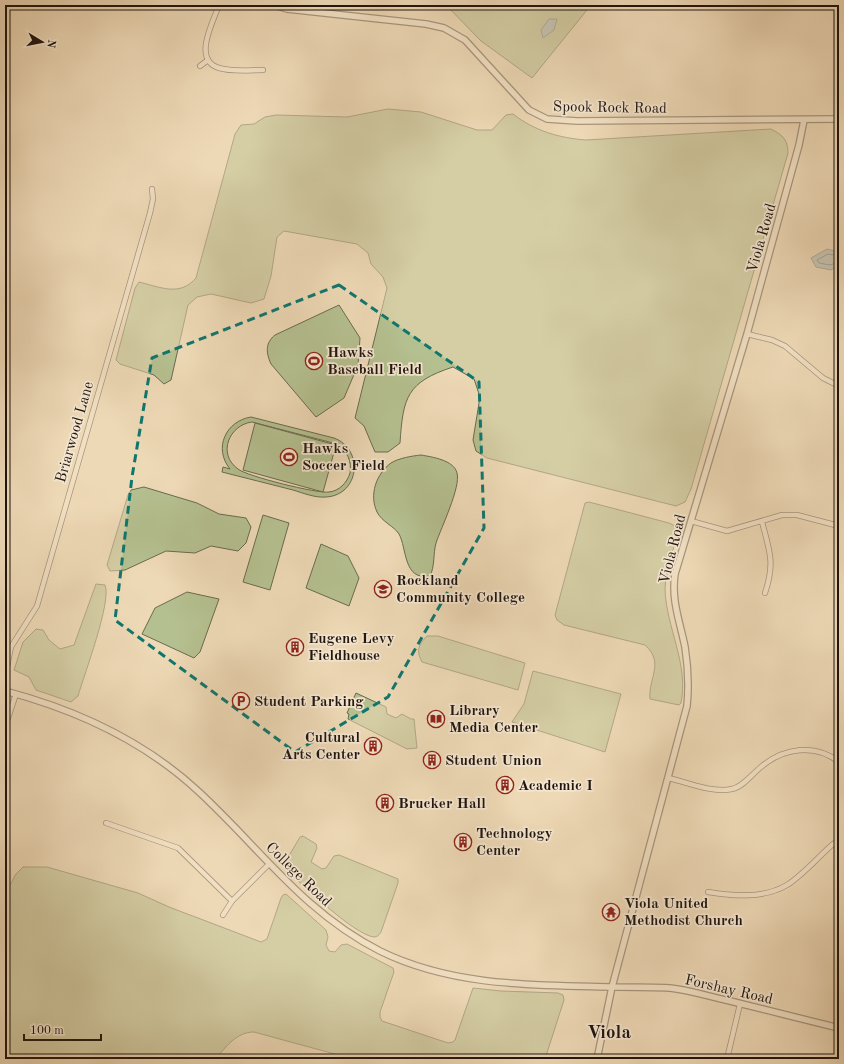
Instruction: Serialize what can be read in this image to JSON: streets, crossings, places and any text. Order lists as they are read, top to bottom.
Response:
{
  "streets": {
    "street": [
      "Spook Rock Road",
      "Viola Road",
      "Briarwood Lane",
      "College Road",
      "Forshay Road"
    ]
  },
  "crossings": [
    ["Spook Rock Road", "Viola Road"],
    ["Viola Road", "College Road"],
    ["Viola Road", "Forshay Road"],
    ["College Road", "Forshay Road"]
  ],
  "districts": ["Viola"],
  "places": {
    "sports": ["Hawks Baseball Field", "Hawks Soccer Field"],
    "school or university": ["Rockland Community College"],
    "building": [
      "Eugene Levy Fieldhouse",
      "Cultural Arts Center",
      "Student Union",
      "Academic I",
      "Brucker Hall",
      "Technology Center"
    ],
    "parking": ["Student Parking"],
    "library": ["Library Media Center"],
    "temple": ["Viola United Methodist Church"]
  },
  "scale_bar": "100 m",
  "north": "right"
}
